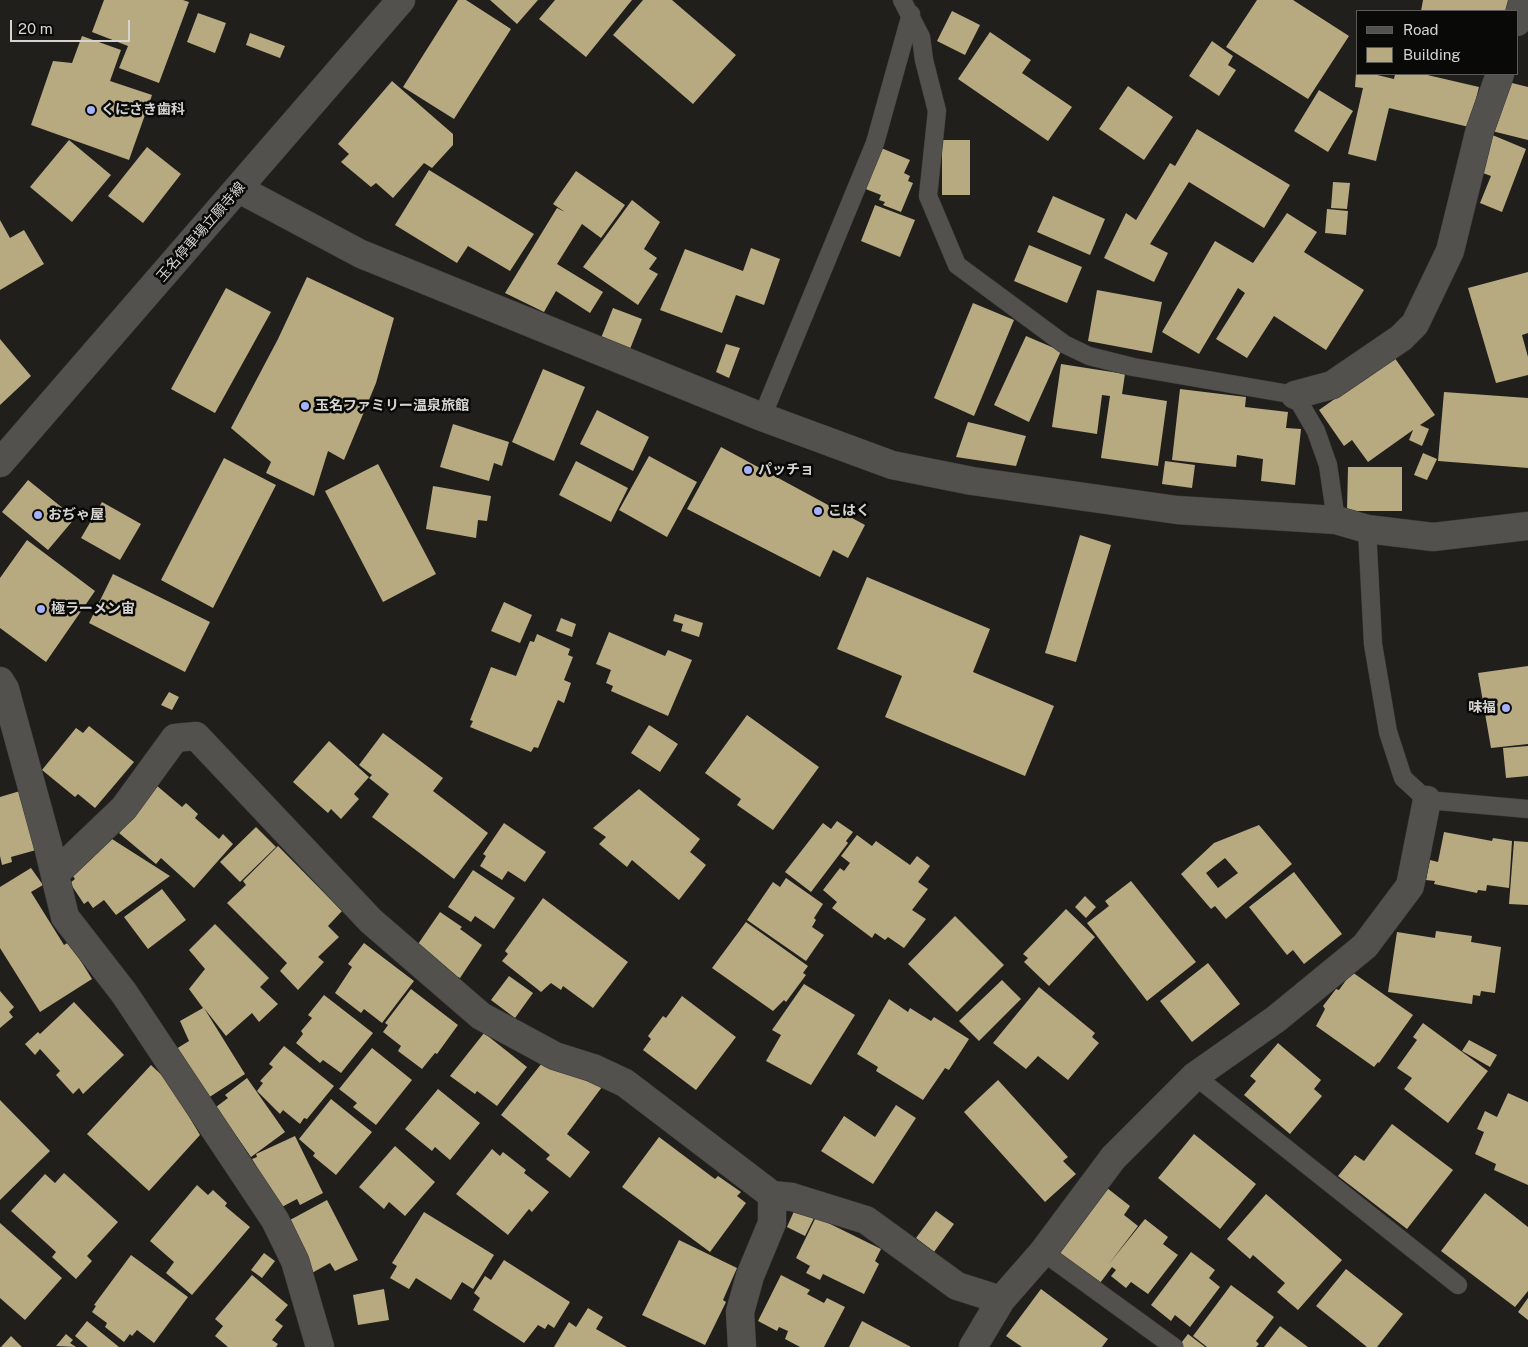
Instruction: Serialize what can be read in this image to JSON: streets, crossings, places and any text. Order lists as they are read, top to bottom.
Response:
{
  "streets": {
    "street": ["玉名停車場立願寺線"]
  },
  "places": [
    "くにさき歯科",
    "玉名ファミリー温泉旅館",
    "パッチョ",
    "こはく",
    "おぢゃ屋",
    "極ラーメン宙",
    "味福"
  ],
  "legend": ["Road", "Building"],
  "scale_bar": "20 m"
}
